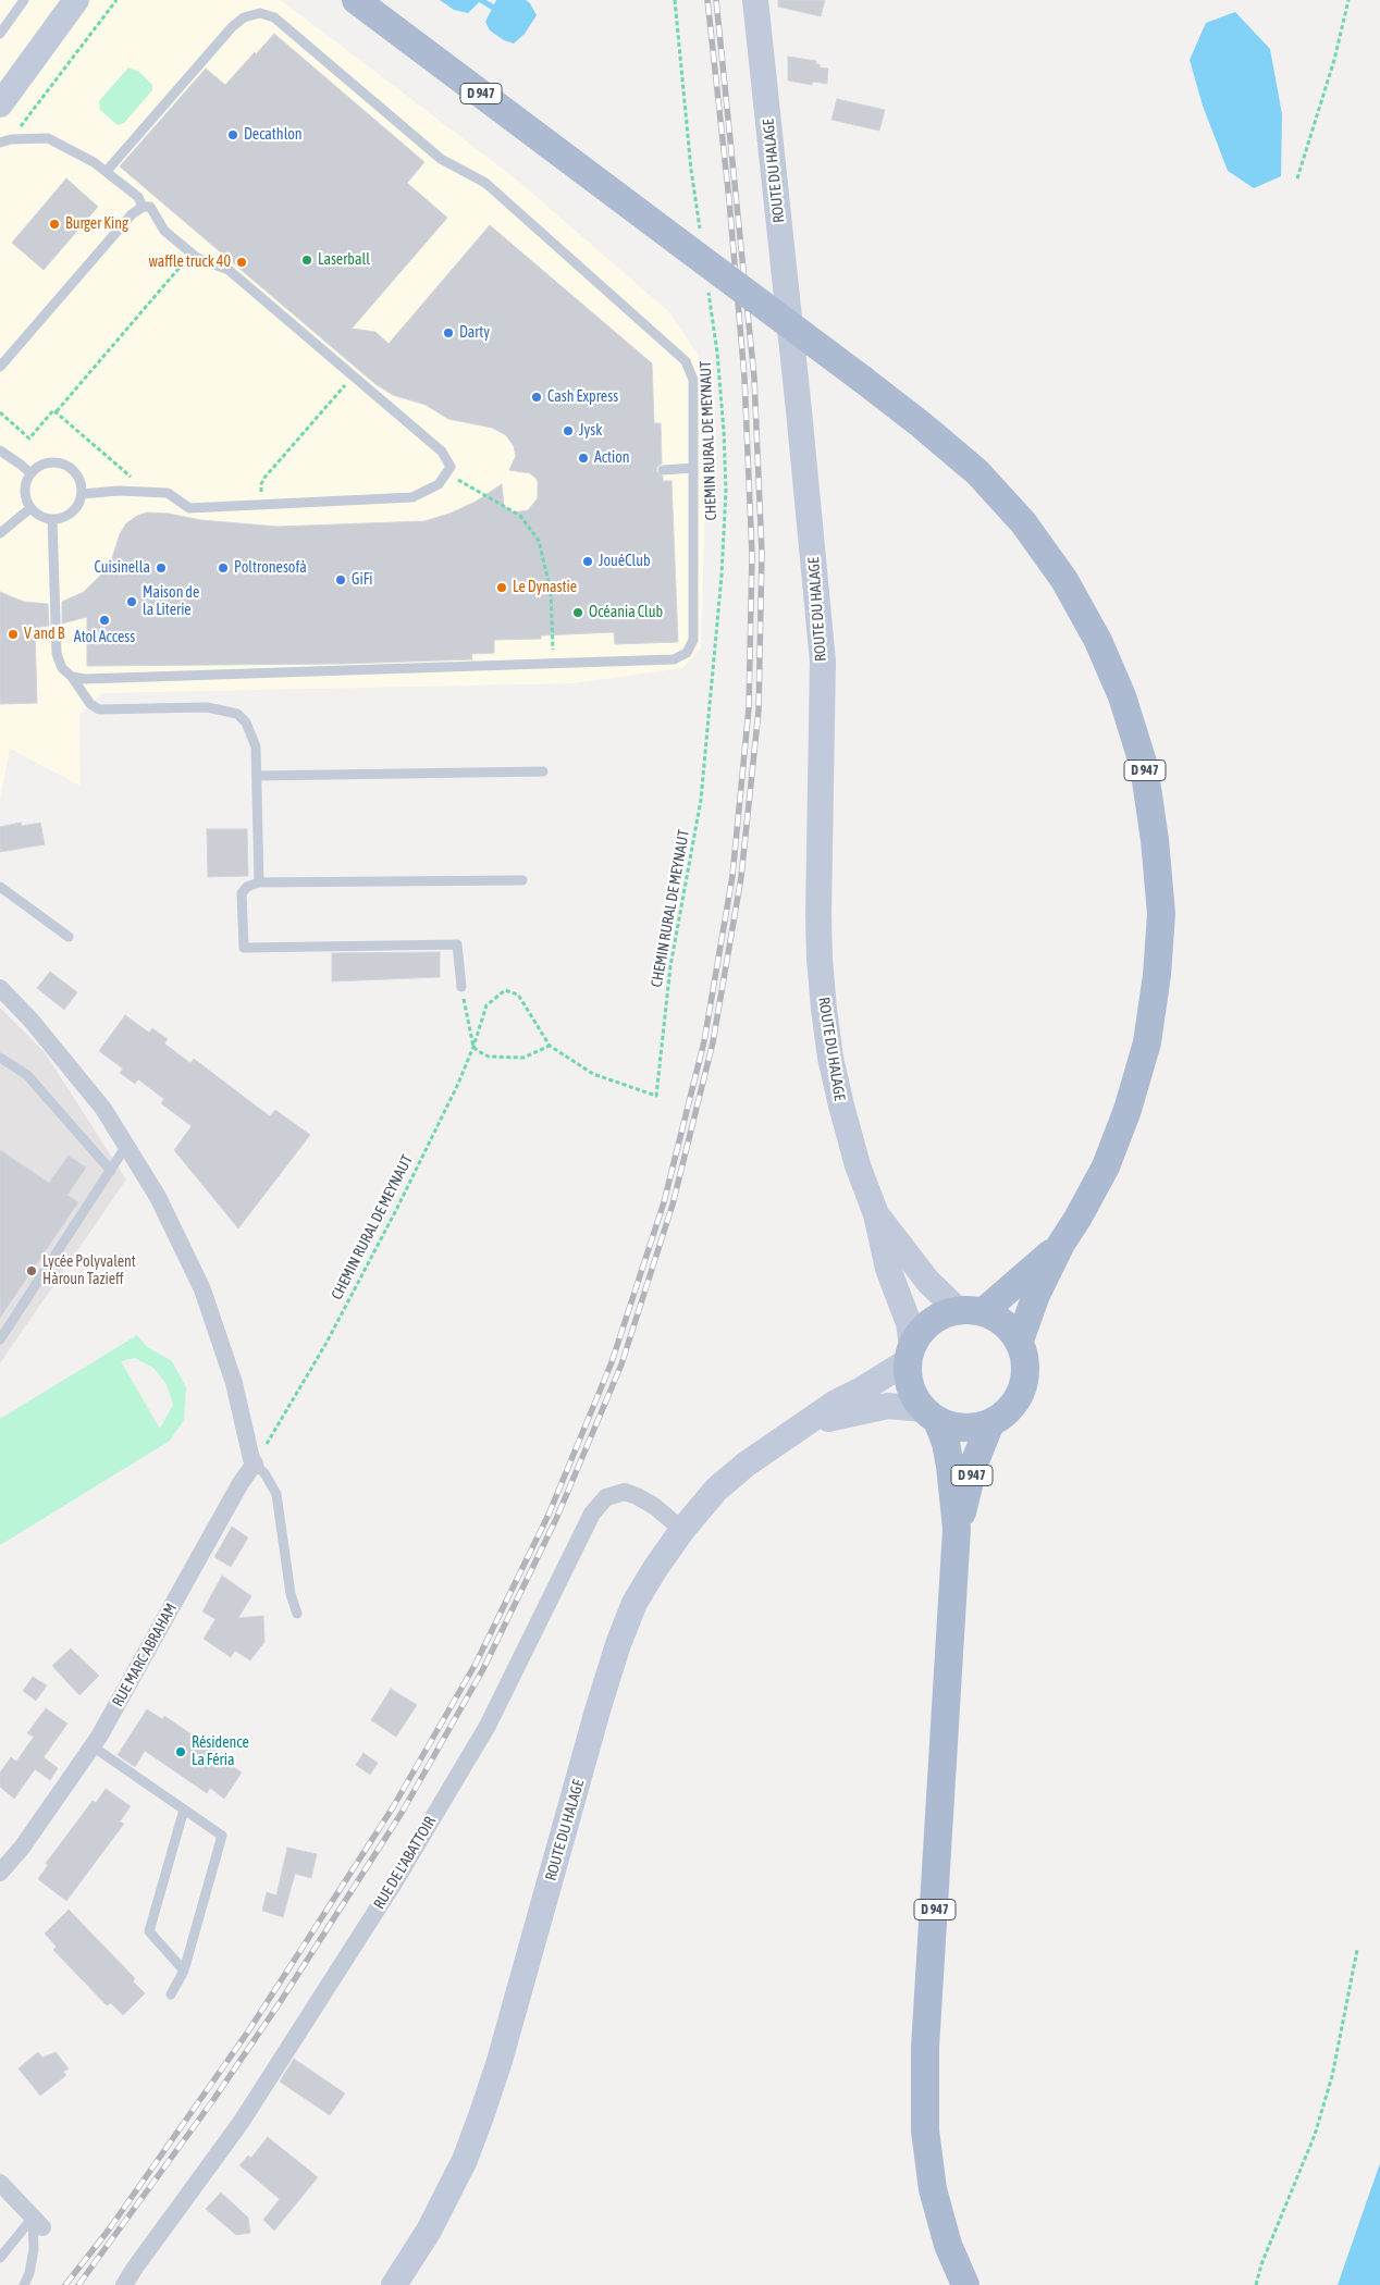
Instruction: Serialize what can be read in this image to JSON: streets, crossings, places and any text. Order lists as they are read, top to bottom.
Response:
{
  "streets": {
    "main road": ["D 947", "ROUTE DU HALAGE"],
    "street": ["RUE MARC ABRAHAM", "RUE DE L'ABATTOIR"],
    "path": ["CHEMIN RURAL DE MEYNAUT"]
  },
  "crossings": [
    ["D 947", "ROUTE DU HALAGE"],
    ["ROUTE DU HALAGE", "RUE DE L'ABATTOIR"],
    ["CHEMIN RURAL DE MEYNAUT", "RUE MARC ABRAHAM"]
  ],
  "places": [
    "Decathlon",
    "Burger King",
    "Laserball",
    "waffle truck 40",
    "Darty",
    "Cash Express",
    "Jysk",
    "Action",
    "JouéClub",
    "Cuisinella",
    "Poltronesofà",
    "GiFi",
    "Le Dynastie",
    "Maison de la Literie",
    "Océania Club",
    "Atol Access",
    "V and B",
    "Lycée Polyvalent Hàroun Tazieff",
    "Résidence La Féria"
  ]
}
